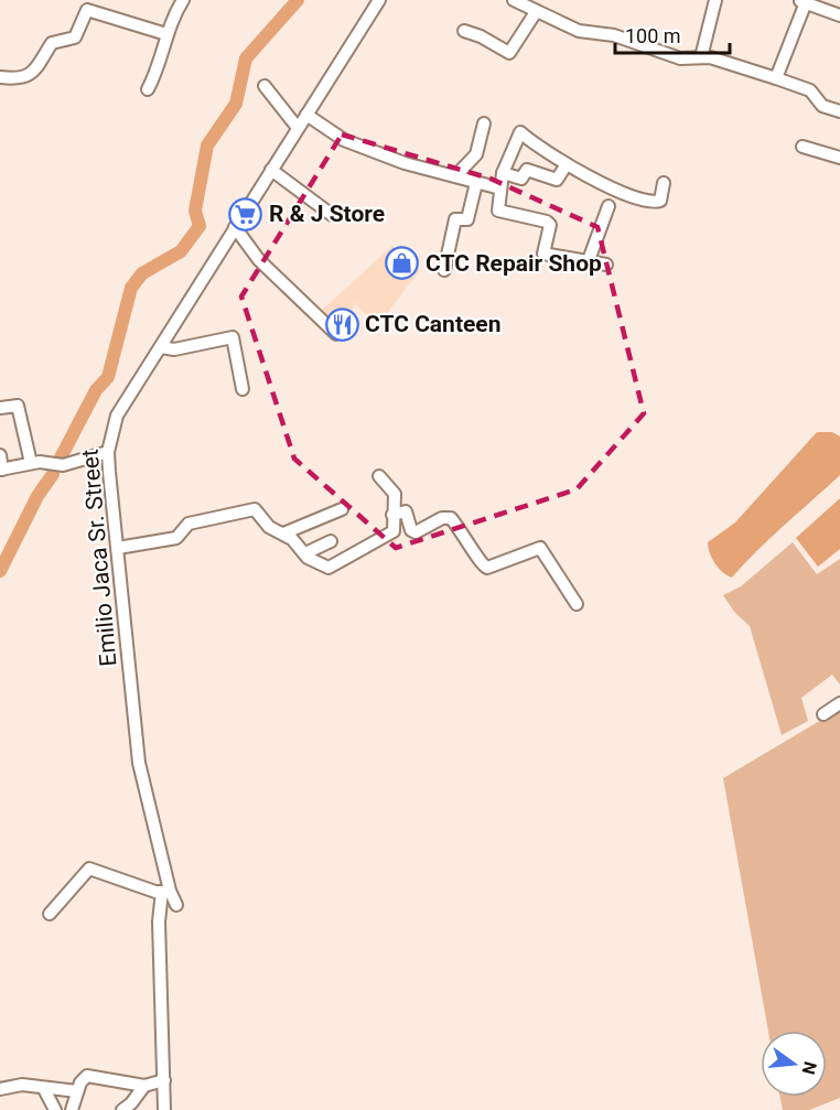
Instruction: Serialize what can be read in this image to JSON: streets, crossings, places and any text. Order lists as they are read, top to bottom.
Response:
{
  "streets": {
    "street": ["Emilio Jaca Sr. Street"]
  },
  "places": {
    "supermarket": ["R & J Store"],
    "shop": ["CTC Repair Shop"],
    "restaurant": ["CTC Canteen"]
  },
  "scale_bar": "100 m",
  "north": "right"
}
